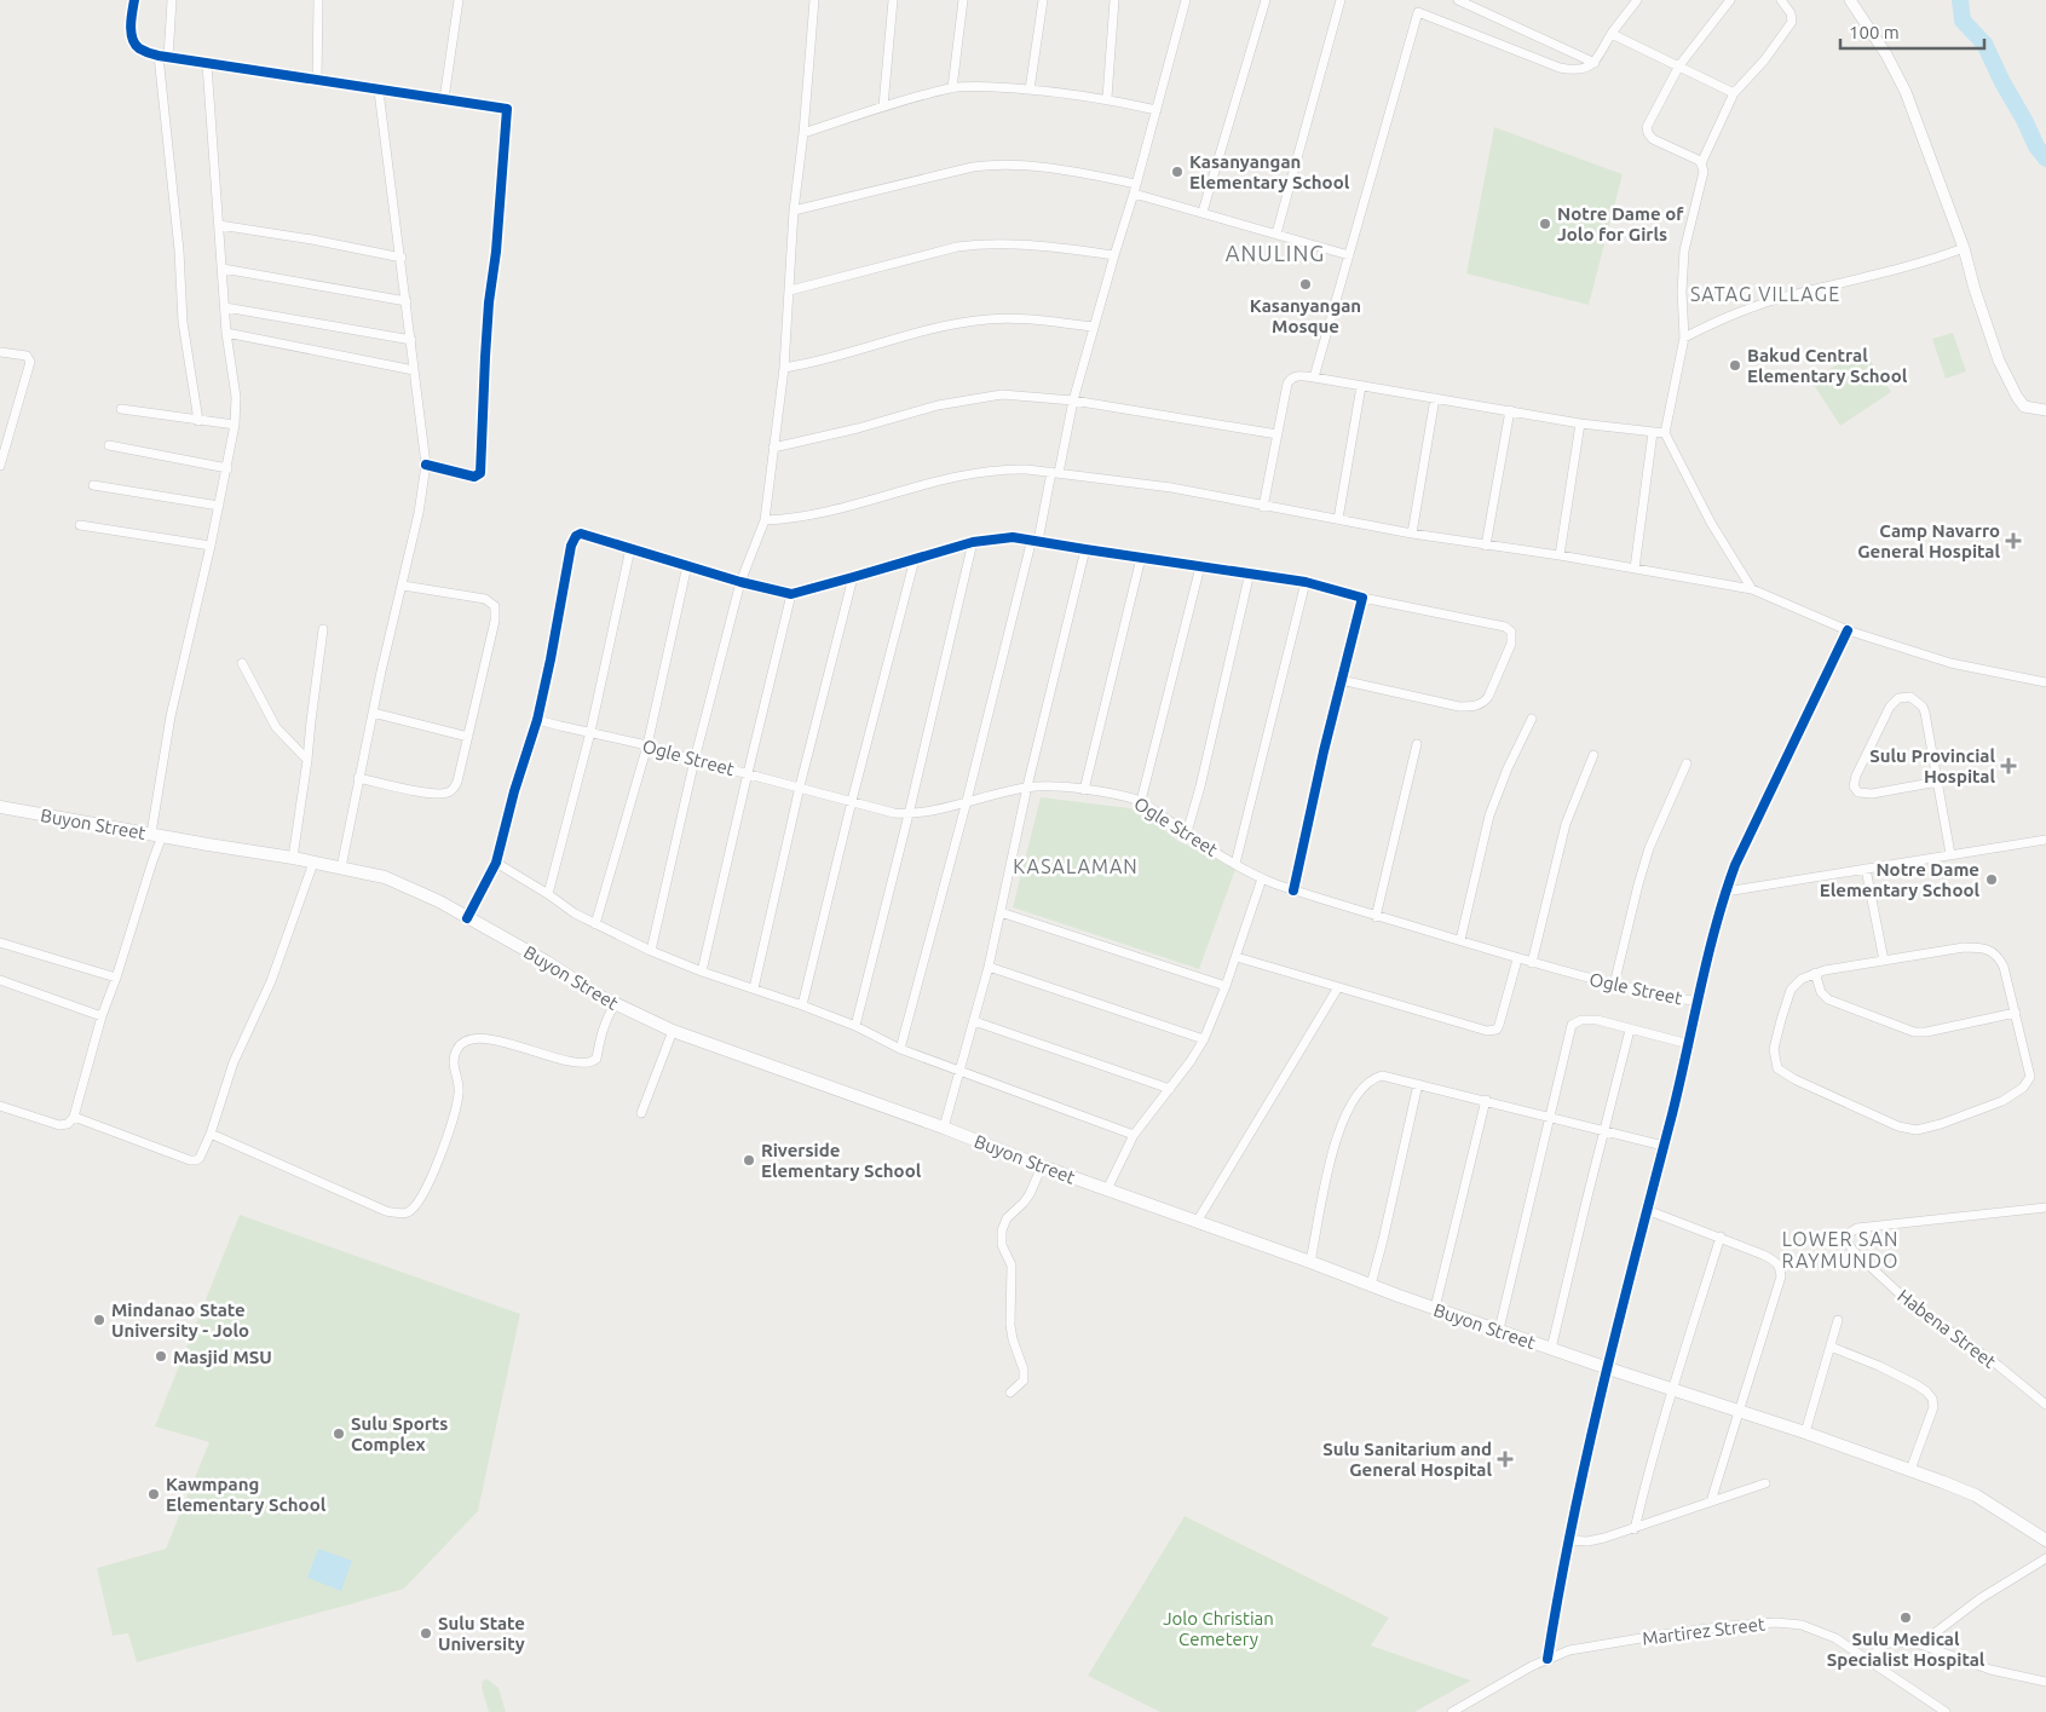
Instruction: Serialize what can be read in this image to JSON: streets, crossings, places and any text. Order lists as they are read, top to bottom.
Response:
{
  "streets": {
    "main road": ["Buyon Street"],
    "street": ["Ogle Street", "Habena Street", "Martirez Street"]
  },
  "districts": [
    "ANULING",
    "SATAG VILLAGE",
    "KASALAMAN",
    "LOWER SAN RAYMUNDO"
  ],
  "parks": ["Jolo Christian Cemetery"],
  "places": {
    "other": [
      "Kasanyangan Elementary School",
      "Notre Dame of Jolo for Girls",
      "Kasanyangan Mosque",
      "Bakud Central Elementary School",
      "Notre Dame Elementary School",
      "Riverside Elementary School",
      "Mindanao State University - Jolo",
      "Masjid MSU",
      "Sulu Sports Complex",
      "Kawmpang Elementary School",
      "Sulu Medical Specialist Hospital",
      "Sulu State University"
    ],
    "health": ["Camp Navarro General Hospital", "Sulu Provincial Hospital", "Sulu Sanitarium and General Hospital"]
  },
  "scale_bar": "100 m"
}
